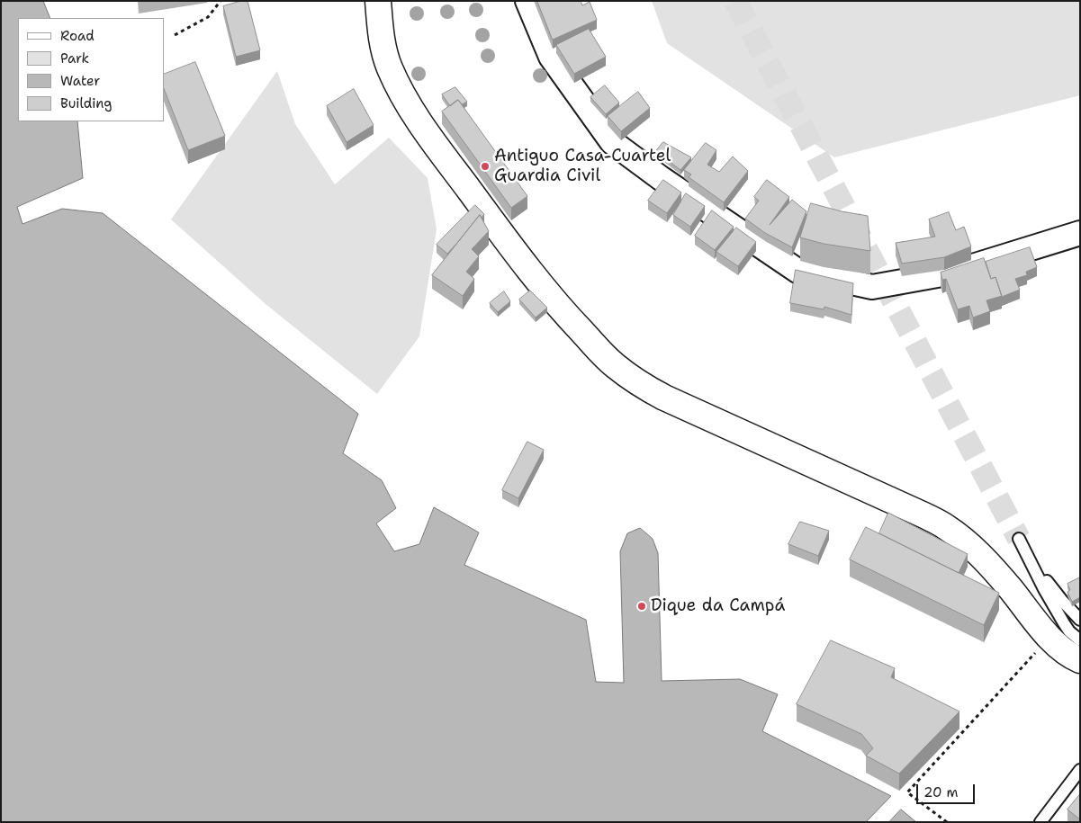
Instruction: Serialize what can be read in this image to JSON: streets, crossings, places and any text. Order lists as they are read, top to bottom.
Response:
{
  "places": ["Antiguo Casa-Cuartel Guardia Civil", "Dique da Campá"],
  "legend": [
    "Road",
    "Park",
    "Water",
    "Building"
  ],
  "scale_bar": "20 m"
}
